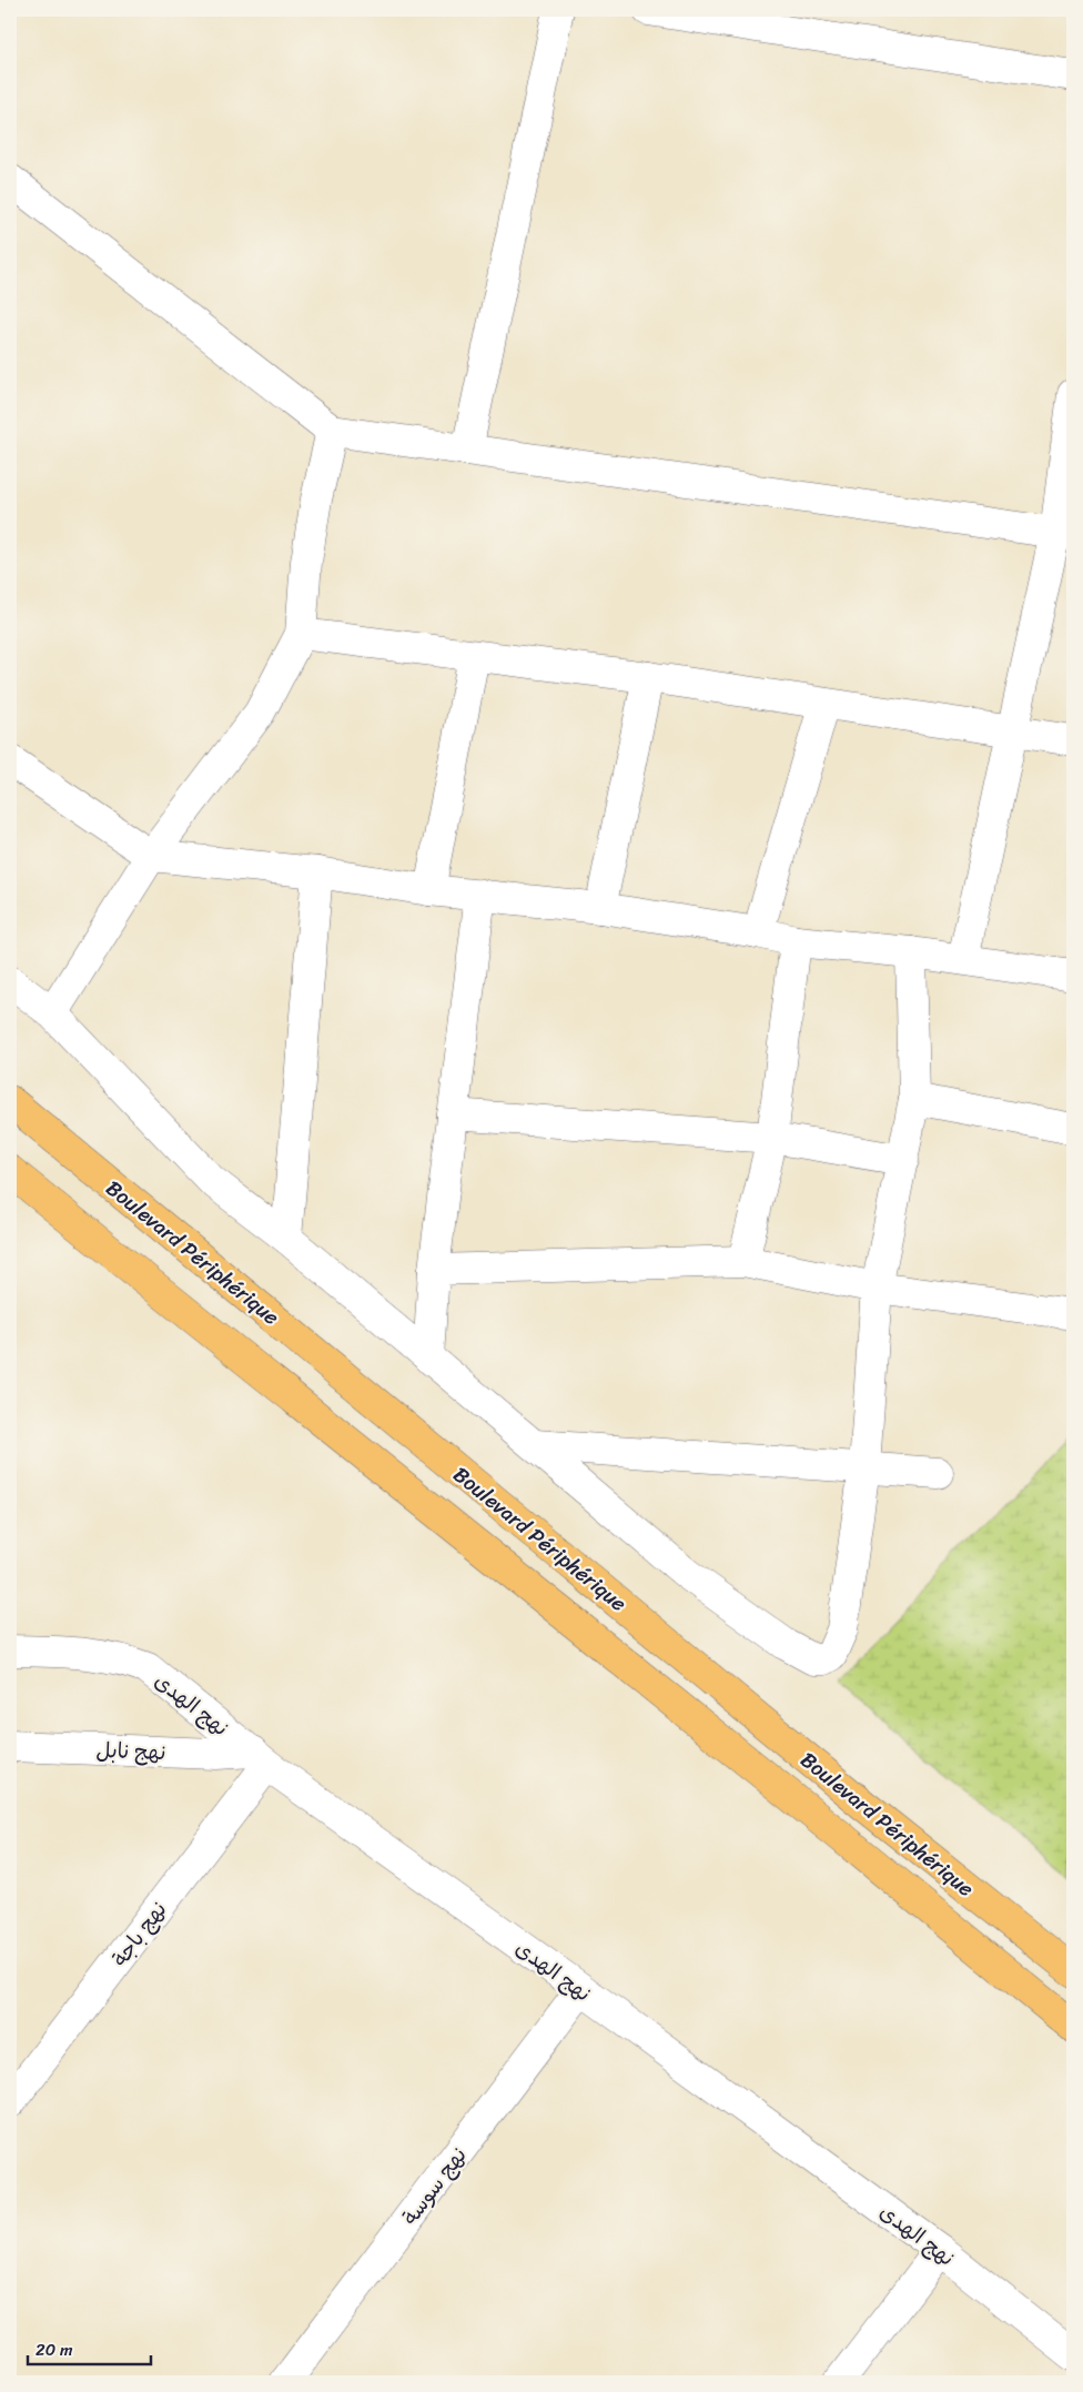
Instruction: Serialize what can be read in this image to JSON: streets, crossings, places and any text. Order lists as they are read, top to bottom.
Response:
{
  "streets": {
    "highway": ["Boulevard Périphérique"],
    "street": [
      "نهج الهدى",
      "نهج نابل",
      "نهج باجة",
      "نهج سوسة"
    ]
  },
  "crossings": [
    ["نهج الهدى", "نهج نابل"],
    ["نهج الهدى", "نهج باجة"],
    ["نهج الهدى", "نهج سوسة"],
    ["نهج نابل", "نهج باجة"]
  ],
  "scale_bar": "20 m"
}
